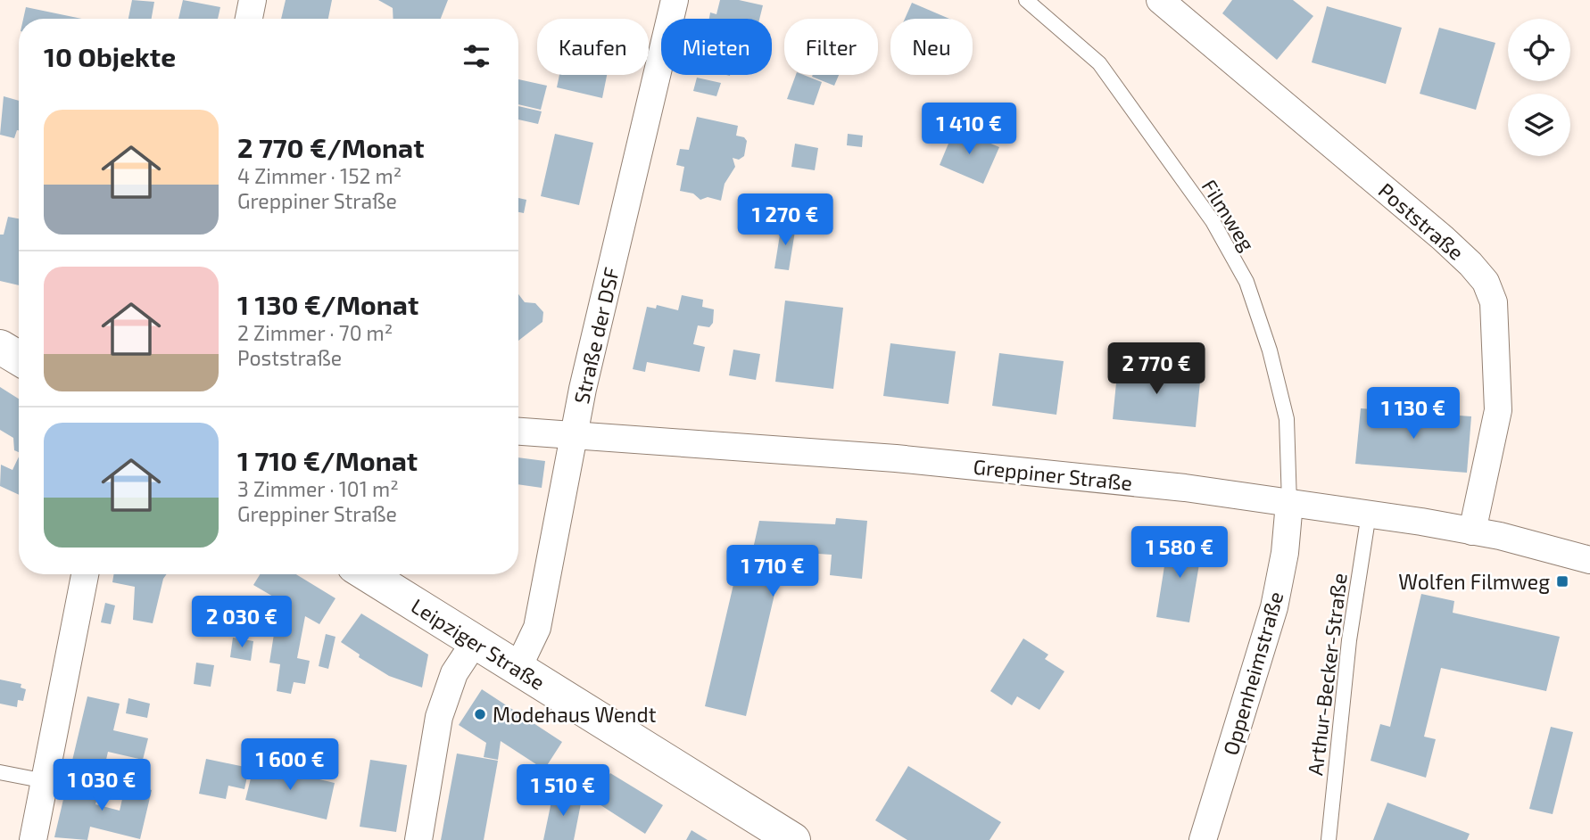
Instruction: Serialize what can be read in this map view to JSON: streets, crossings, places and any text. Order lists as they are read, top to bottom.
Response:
{
  "streets": {
    "main road": ["Leipziger Straße"],
    "street": [
      "Poststraße",
      "Straße der DSF",
      "Greppiner Straße",
      "Oppenheimstraße"
    ],
    "lane": ["Filmweg", "Arthur-Becker-Straße"]
  },
  "crossings": [
    ["Filmweg", "Greppiner Straße"],
    ["Filmweg", "Oppenheimstraße"],
    ["Poststraße", "Greppiner Straße"],
    ["Straße der DSF", "Greppiner Straße"],
    ["Straße der DSF", "Leipziger Straße"],
    ["Greppiner Straße", "Oppenheimstraße"],
    ["Greppiner Straße", "Arthur-Becker-Straße"]
  ],
  "places": {
    "transit": ["Wolfen Filmweg"],
    "other": ["Modehaus Wendt"]
  },
  "page": {
    "chip": [
      "Kaufen",
      "Mieten",
      "Filter",
      "Neu"
    ],
    "heading": "10 Objekte",
    "list": [
      {
        "name": "2 770 €/Monat",
        "note": "4 Zimmer · 152 m² · Greppiner Straße"
      },
      {
        "name": "1 130 €/Monat",
        "note": "2 Zimmer · 70 m² · Poststraße"
      },
      {
        "name": "1 710 €/Monat",
        "note": "3 Zimmer · 101 m² · Greppiner Straße"
      }
    ],
    "price": [
      "1 410 €",
      "1 270 €",
      "2 770 €",
      "1 130 €",
      "1 580 €",
      "1 710 €",
      "2 030 €",
      "1 600 €",
      "1 030 €",
      "1 510 €"
    ]
  }
}
